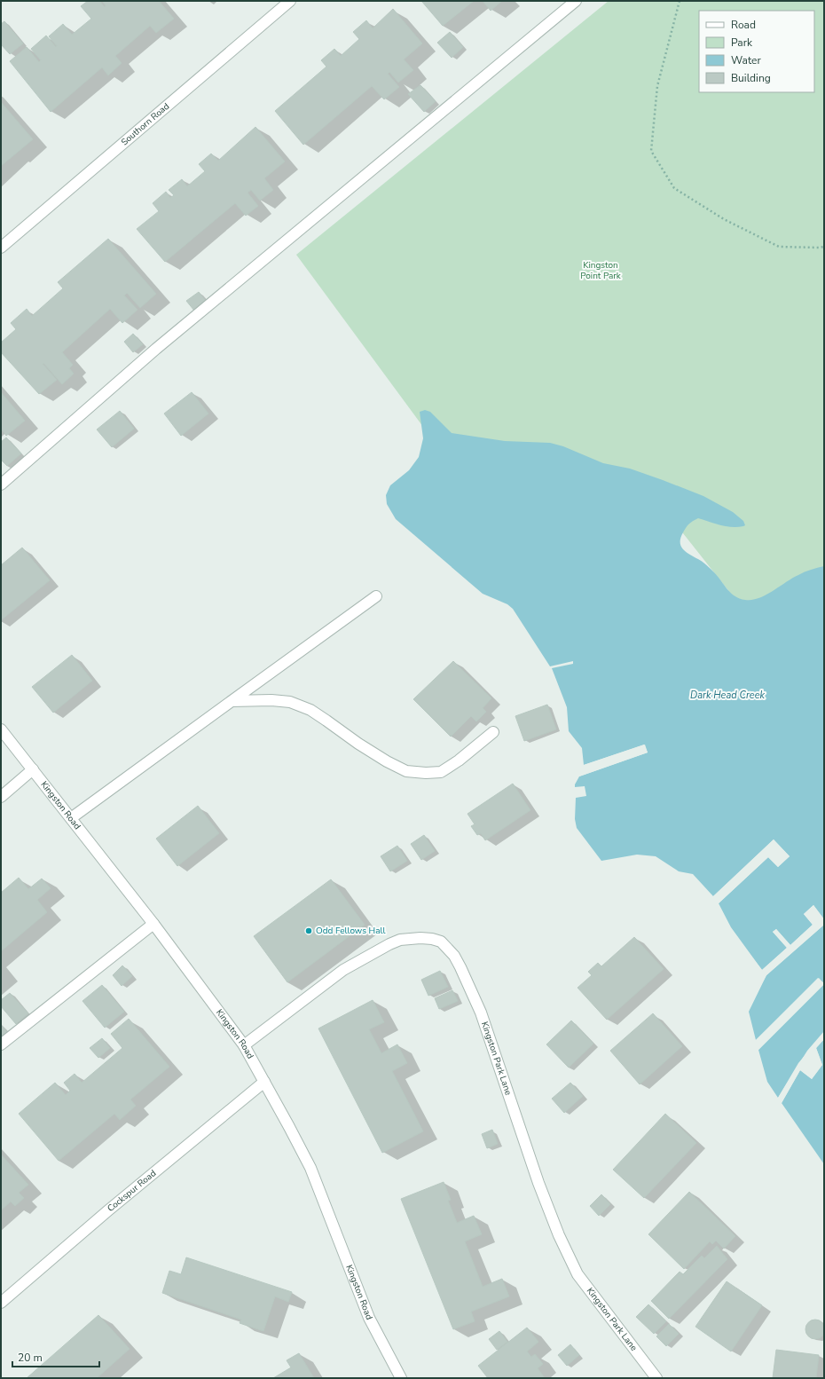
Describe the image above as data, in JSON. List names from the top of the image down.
{
  "streets": {
    "street": [
      "Southorn Road",
      "Kingston Road",
      "Kingston Park Lane",
      "Cockspur Road"
    ]
  },
  "crossings": [
    ["Kingston Road", "Kingston Park Lane"],
    ["Kingston Road", "Cockspur Road"]
  ],
  "water": ["Dark Head Creek"],
  "parks": ["Kingston Point Park"],
  "places": ["Odd Fellows Hall"],
  "legend": [
    "Road",
    "Park",
    "Water",
    "Building"
  ],
  "scale_bar": "20 m"
}
